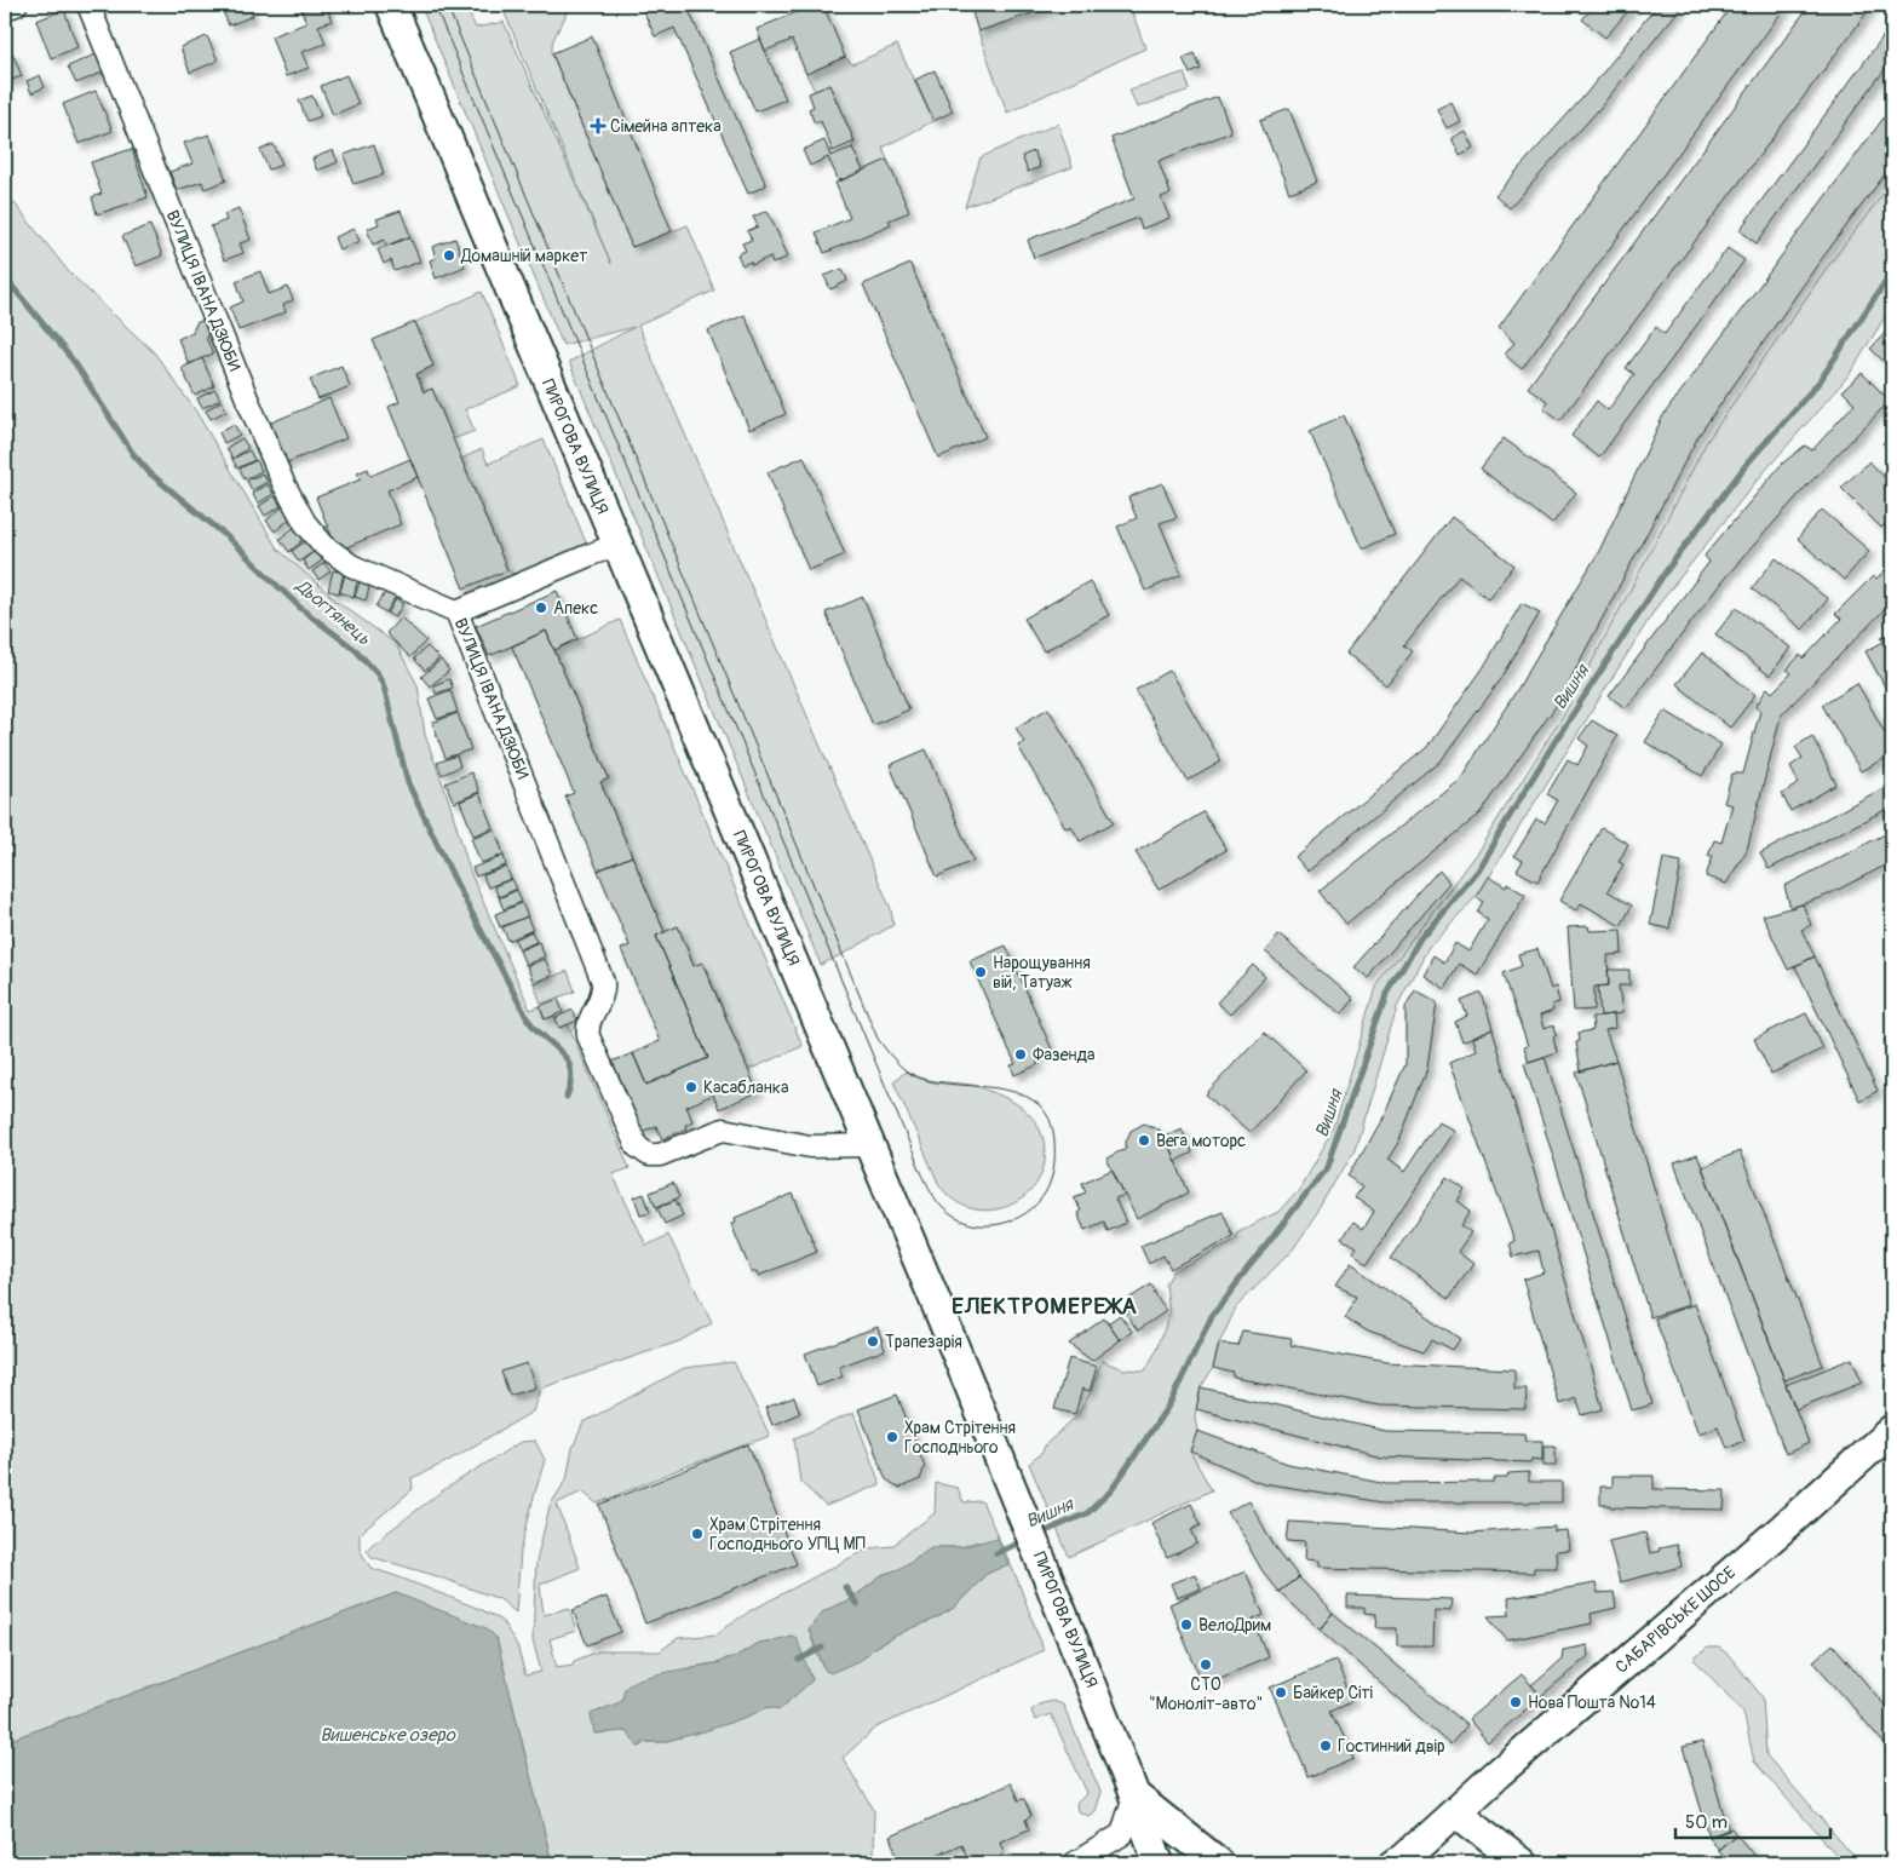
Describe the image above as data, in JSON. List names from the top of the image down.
{
  "streets": {
    "main road": ["ПИРОГОВА ВУЛИЦЯ", "САБАРІВСЬКЕ ШОСЕ"],
    "street": ["ВУЛИЦЯ ІВАНА ДЗЮБИ"]
  },
  "crossings": [
    ["ВУЛИЦЯ ІВАНА ДЗЮБИ", "ПИРОГОВА ВУЛИЦЯ"]
  ],
  "districts": ["ЕЛЕКТРОМЕРЕЖА"],
  "water": ["Дьогтянець", "Вишня", "Вишенське озеро"],
  "places": {
    "health": ["Сімейна аптека"],
    "other": [
      "Домашній маркет",
      "Апекс",
      "Нарощування вій, Татуаж",
      "Фазенда",
      "Касабланка",
      "Вега моторс",
      "Трапезарія",
      "Храм Стрітення Господнього",
      "Храм Стрітення Господнього УПЦ МП",
      "ВелоДрим",
      "СТО \"Моноліт-авто\"",
      "Байкер Сіті",
      "Нова Пошта №14",
      "Гостинний двір"
    ]
  },
  "scale_bar": "50 m"
}
